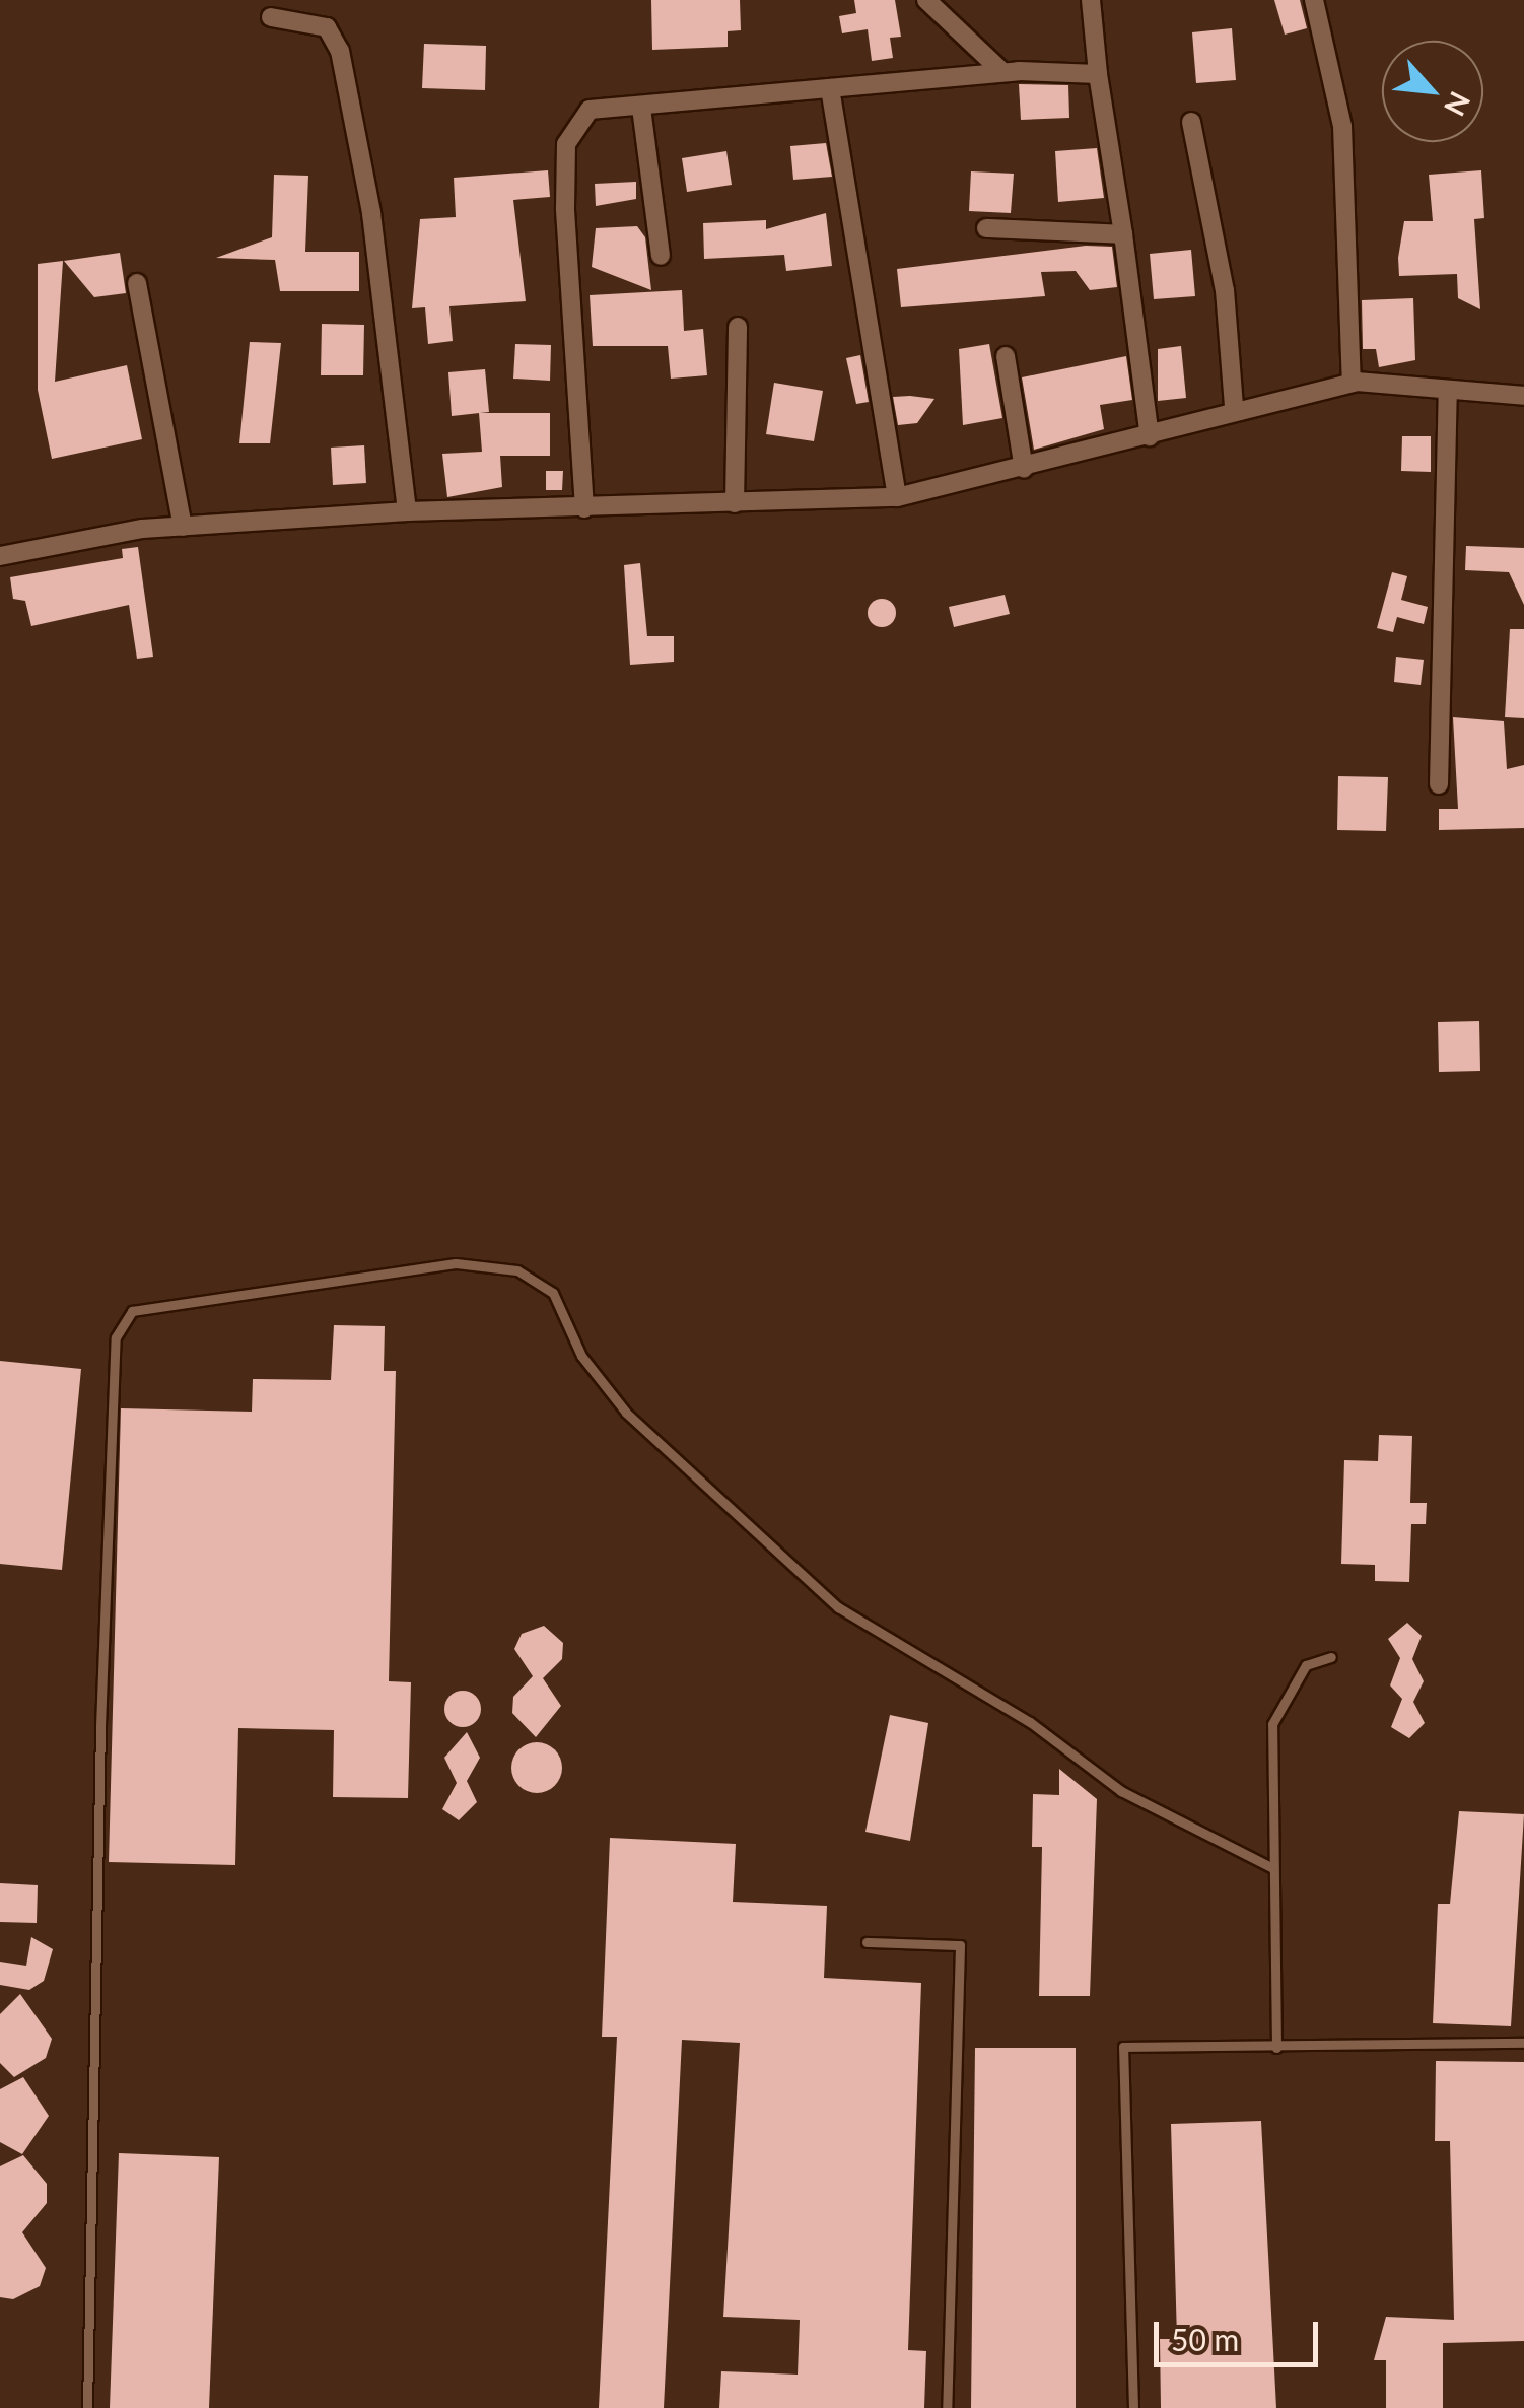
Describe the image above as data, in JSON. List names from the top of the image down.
{
  "scale_bar": "50 m",
  "north": "bottom right"
}
